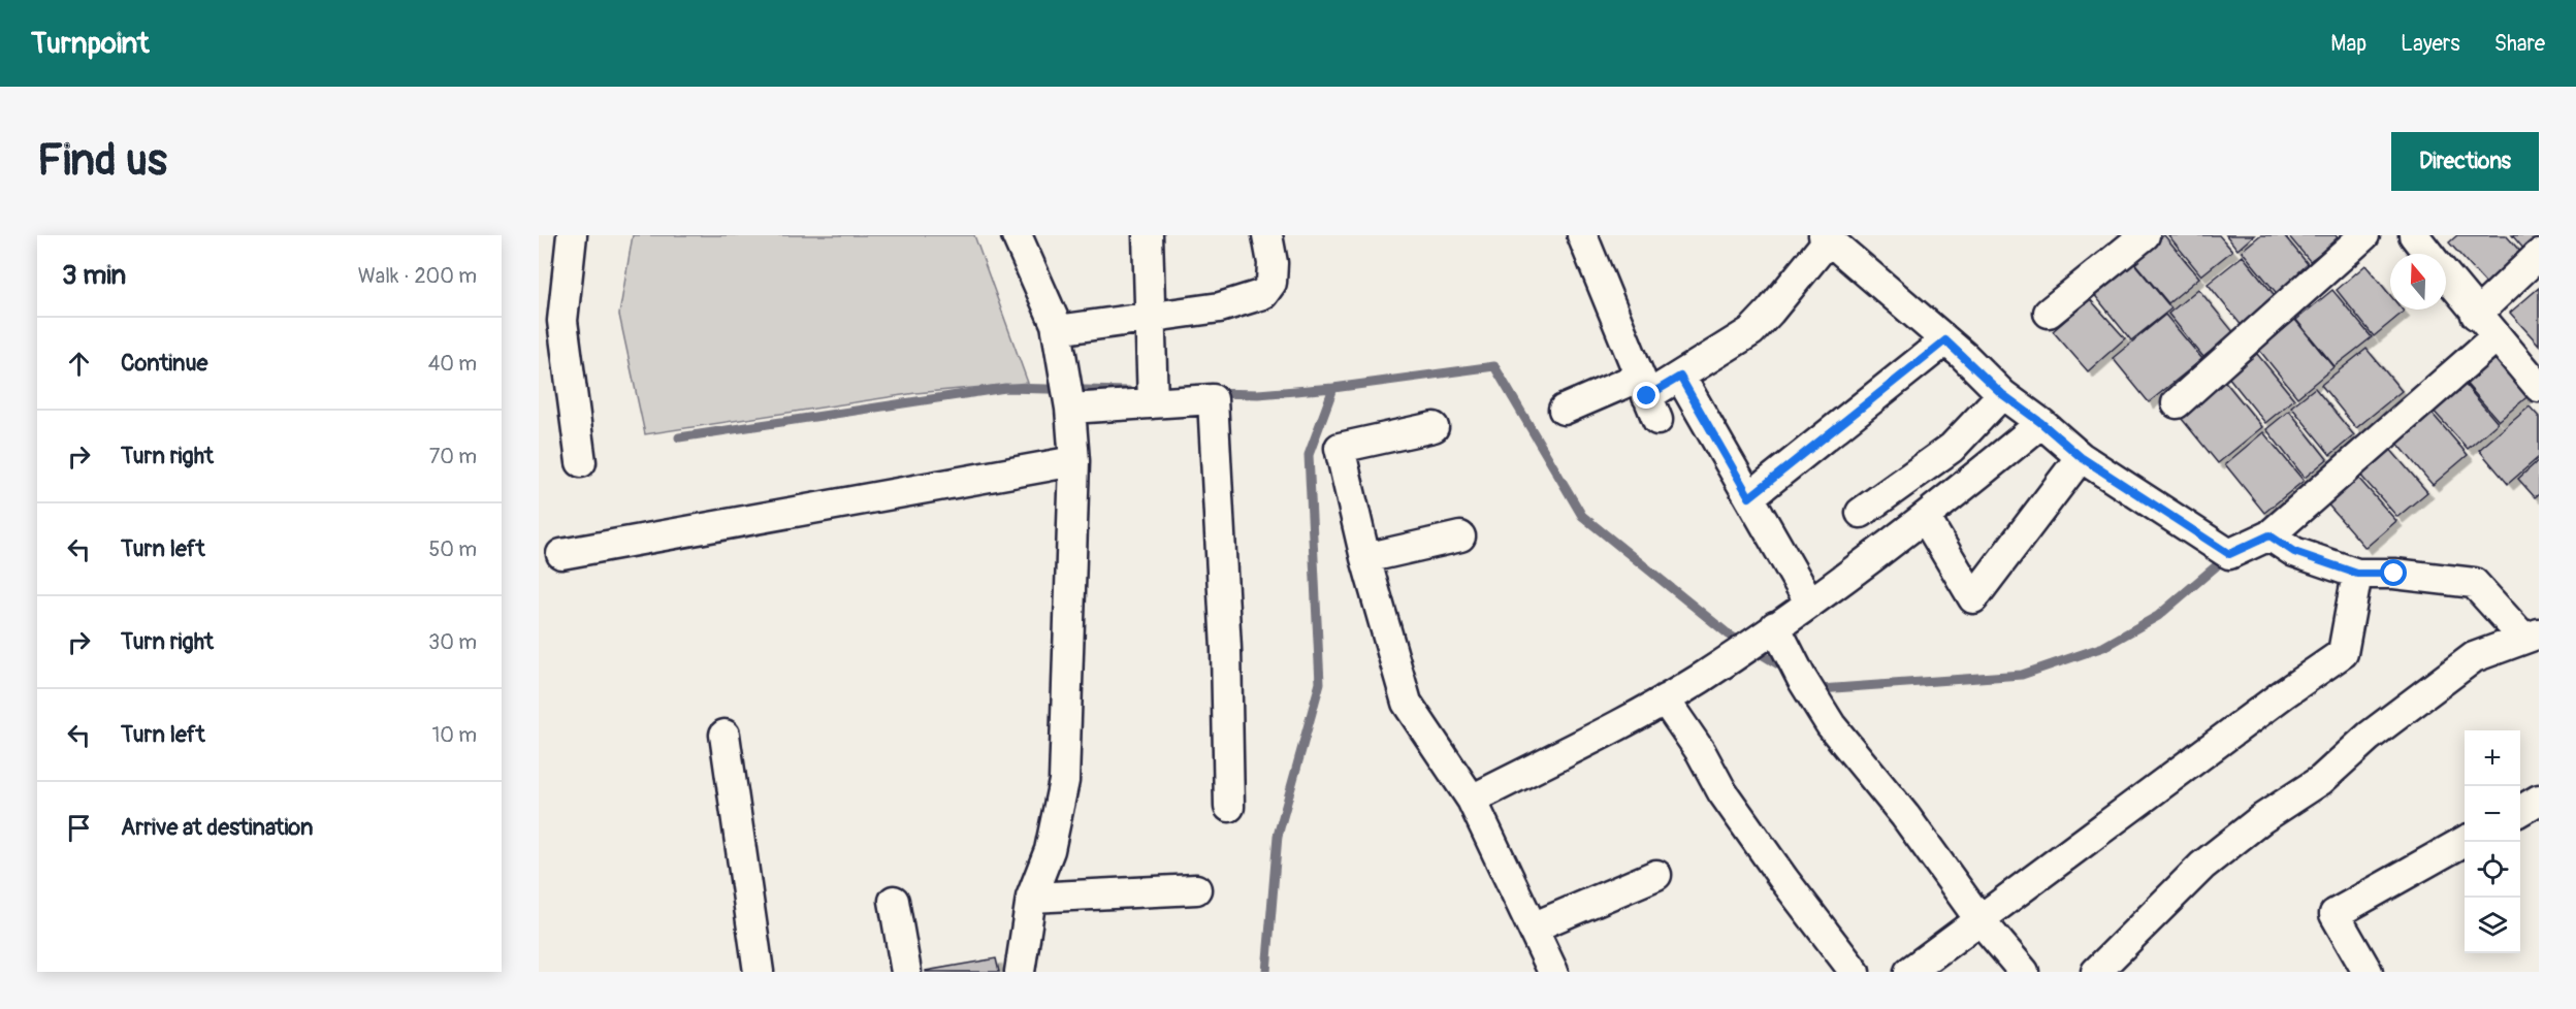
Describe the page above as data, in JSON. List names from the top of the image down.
{
  "north": "top",
  "page": {
    "header": "Turnpoint",
    "nav": ["Map", "Layers", "Share"],
    "buttons": "Directions",
    "title": "Find us",
    "heading": ["3 min", "Walk · 200 m"],
    "list": [
      ["Continue", "40 m"],
      ["Turn right", "70 m"],
      ["Turn left", "50 m"],
      ["Turn right", "30 m"],
      ["Turn left", "10 m"],
      "Arrive at destination"
    ],
    "map_buttons": ["+", "−"]
  }
}
